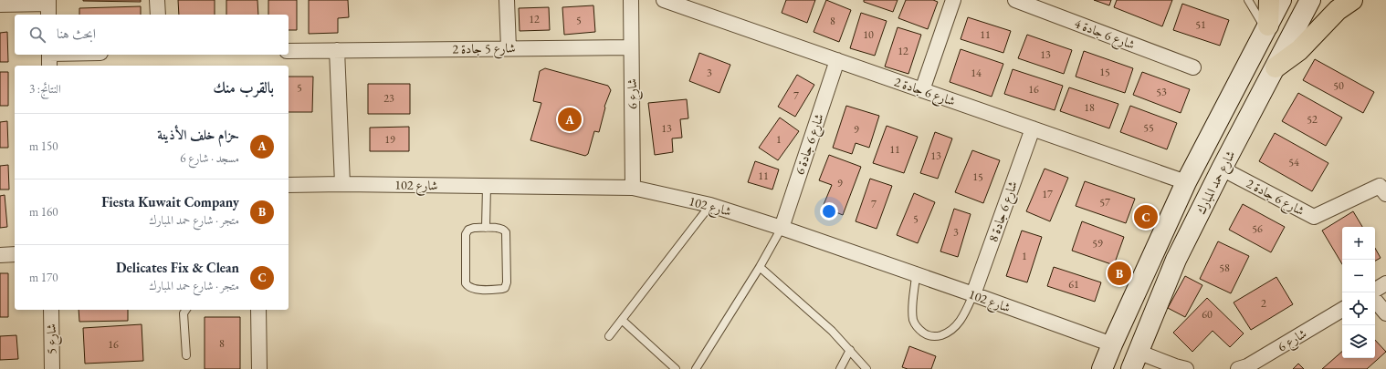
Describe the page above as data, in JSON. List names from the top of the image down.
{
  "streets": {
    "main road": ["شارع حمد المبارك"],
    "street": [
      "شارع 6 جادة 4",
      "شارع 5 جادة 2",
      "شارع 6 جادة 2",
      "شارع 6",
      "شارع 6 جادة 6",
      "شارع 102",
      "شارع 6 جادة 8",
      "شارع 5"
    ]
  },
  "crossings": [
    ["شارع 5 جادة 2", "شارع 6"],
    ["شارع 6 جادة 2", "شارع 6 جادة 6"],
    ["شارع 6 جادة 2", "شارع حمد المبارك"],
    ["شارع 6 جادة 2", "شارع 6 جادة 8"],
    ["شارع 6", "شارع 102"],
    ["شارع 6 جادة 6", "شارع 102"],
    ["شارع حمد المبارك", "شارع 102"],
    ["شارع 102", "شارع 6 جادة 8"]
  ],
  "house_numbers": [
    "12",
    "5",
    "8",
    "51",
    "10",
    "11",
    "12",
    "13",
    "15",
    "3",
    "14",
    "50",
    "5",
    "16",
    "53",
    "7",
    "23",
    "18",
    "52",
    "55",
    "13",
    "9",
    "19",
    "1",
    "11",
    "13",
    "54",
    "11",
    "15",
    "9",
    "17",
    "57",
    "7",
    "5",
    "56",
    "3",
    "59",
    "1",
    "58",
    "61",
    "2",
    "60",
    "8",
    "16"
  ],
  "page": {
    "search": "ابحث هنا",
    "heading": ["بالقرب منك", "النتائج: 3"],
    "pins": ["A", "C", "B"],
    "list": [
      {
        "mark": "A",
        "name": "حزام خلف الأذينة",
        "note": "مسجد · شارع 6",
        "value": "150 m"
      },
      {
        "mark": "B",
        "name": "Fiesta Kuwait Company",
        "note": "متجر · شارع حمد المبارك",
        "value": "160 m"
      },
      {
        "mark": "C",
        "name": "Delicates Fix & Clean",
        "note": "متجر · شارع حمد المبارك",
        "value": "170 m"
      }
    ],
    "map_buttons": ["+", "−"]
  }
}
